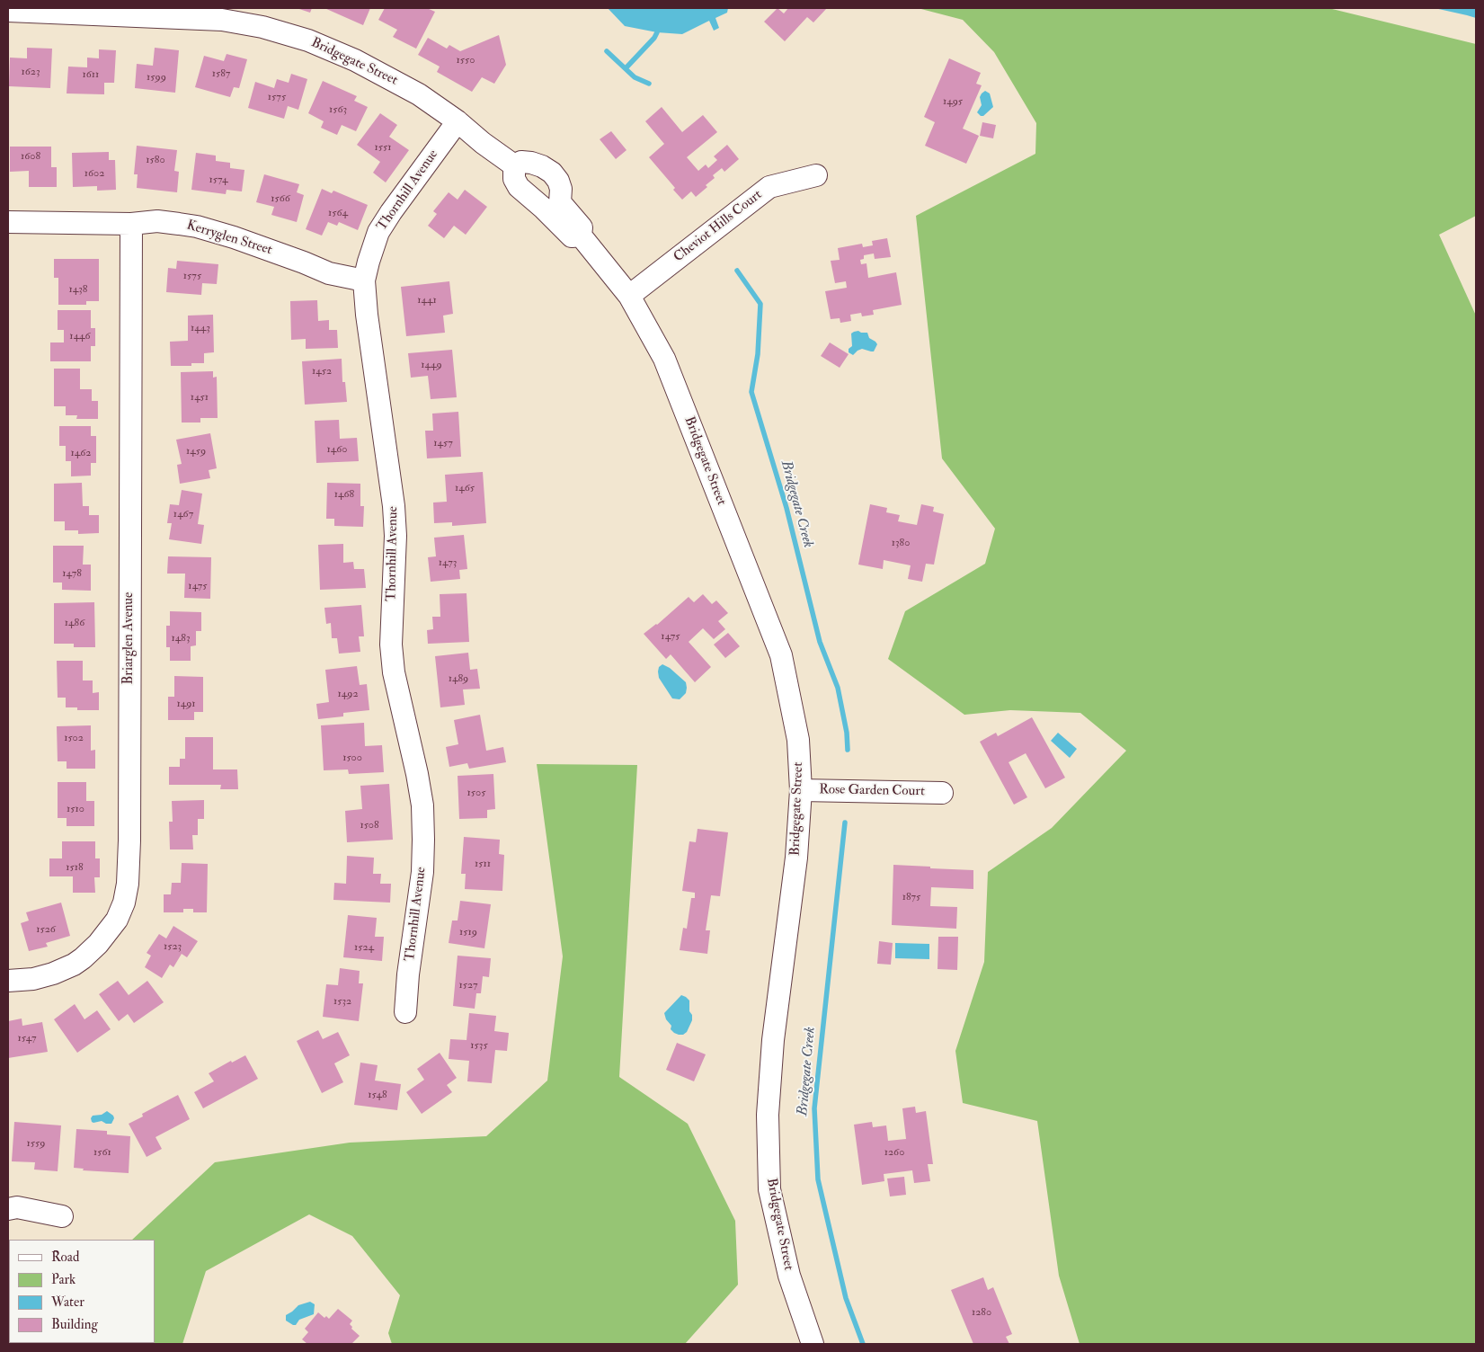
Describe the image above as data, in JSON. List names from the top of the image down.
{
  "streets": {
    "street": [
      "Bridgegate Street",
      "Thornhill Avenue",
      "Cheviot Hills Court",
      "Kerryglen Street",
      "Briarglen Avenue",
      "Rose Garden Court"
    ]
  },
  "crossings": [
    ["Bridgegate Street", "Thornhill Avenue"],
    ["Bridgegate Street", "Cheviot Hills Court"],
    ["Bridgegate Street", "Rose Garden Court"],
    ["Thornhill Avenue", "Kerryglen Street"],
    ["Kerryglen Street", "Briarglen Avenue"]
  ],
  "water": ["Bridgegate Creek"],
  "house_numbers": [
    "1550",
    "1623",
    "1587",
    "1611",
    "1599",
    "1575",
    "1495",
    "1563",
    "1551",
    "1608",
    "1580",
    "1602",
    "1574",
    "1566",
    "1564",
    "1575",
    "1438",
    "1441",
    "1443",
    "1446",
    "1449",
    "1452",
    "1451",
    "1457",
    "1460",
    "1459",
    "1462",
    "1465",
    "1468",
    "1467",
    "1380",
    "1473",
    "1478",
    "1475",
    "1486",
    "1475",
    "1483",
    "1489",
    "1492",
    "1491",
    "1502",
    "1500",
    "1505",
    "1510",
    "1508",
    "1511",
    "1518",
    "1875",
    "1526",
    "1519",
    "1523",
    "1524",
    "1527",
    "1532",
    "1547",
    "1535",
    "1548",
    "1559",
    "1561",
    "1260",
    "1280"
  ],
  "legend": [
    "Road",
    "Park",
    "Water",
    "Building"
  ]
}
